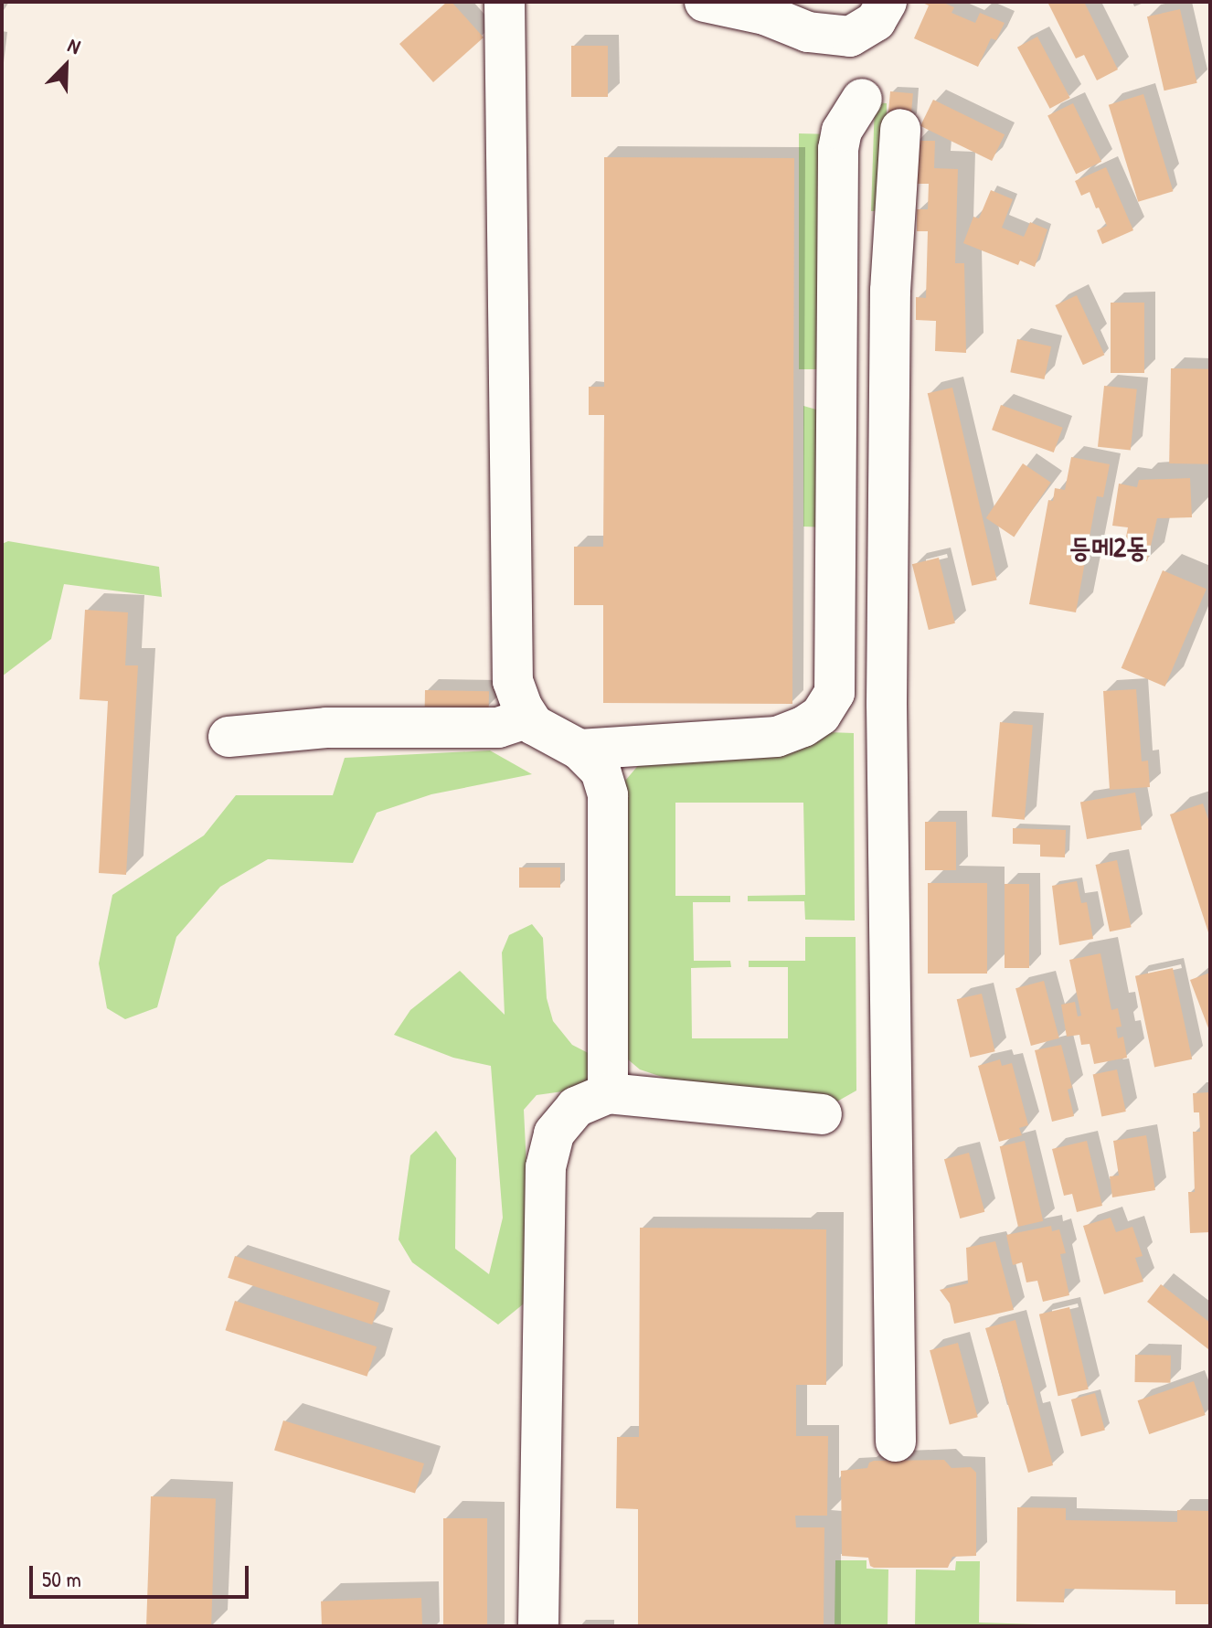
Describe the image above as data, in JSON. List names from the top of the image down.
{
  "districts": ["등메2동"],
  "scale_bar": "50 m",
  "north": "top right"
}
